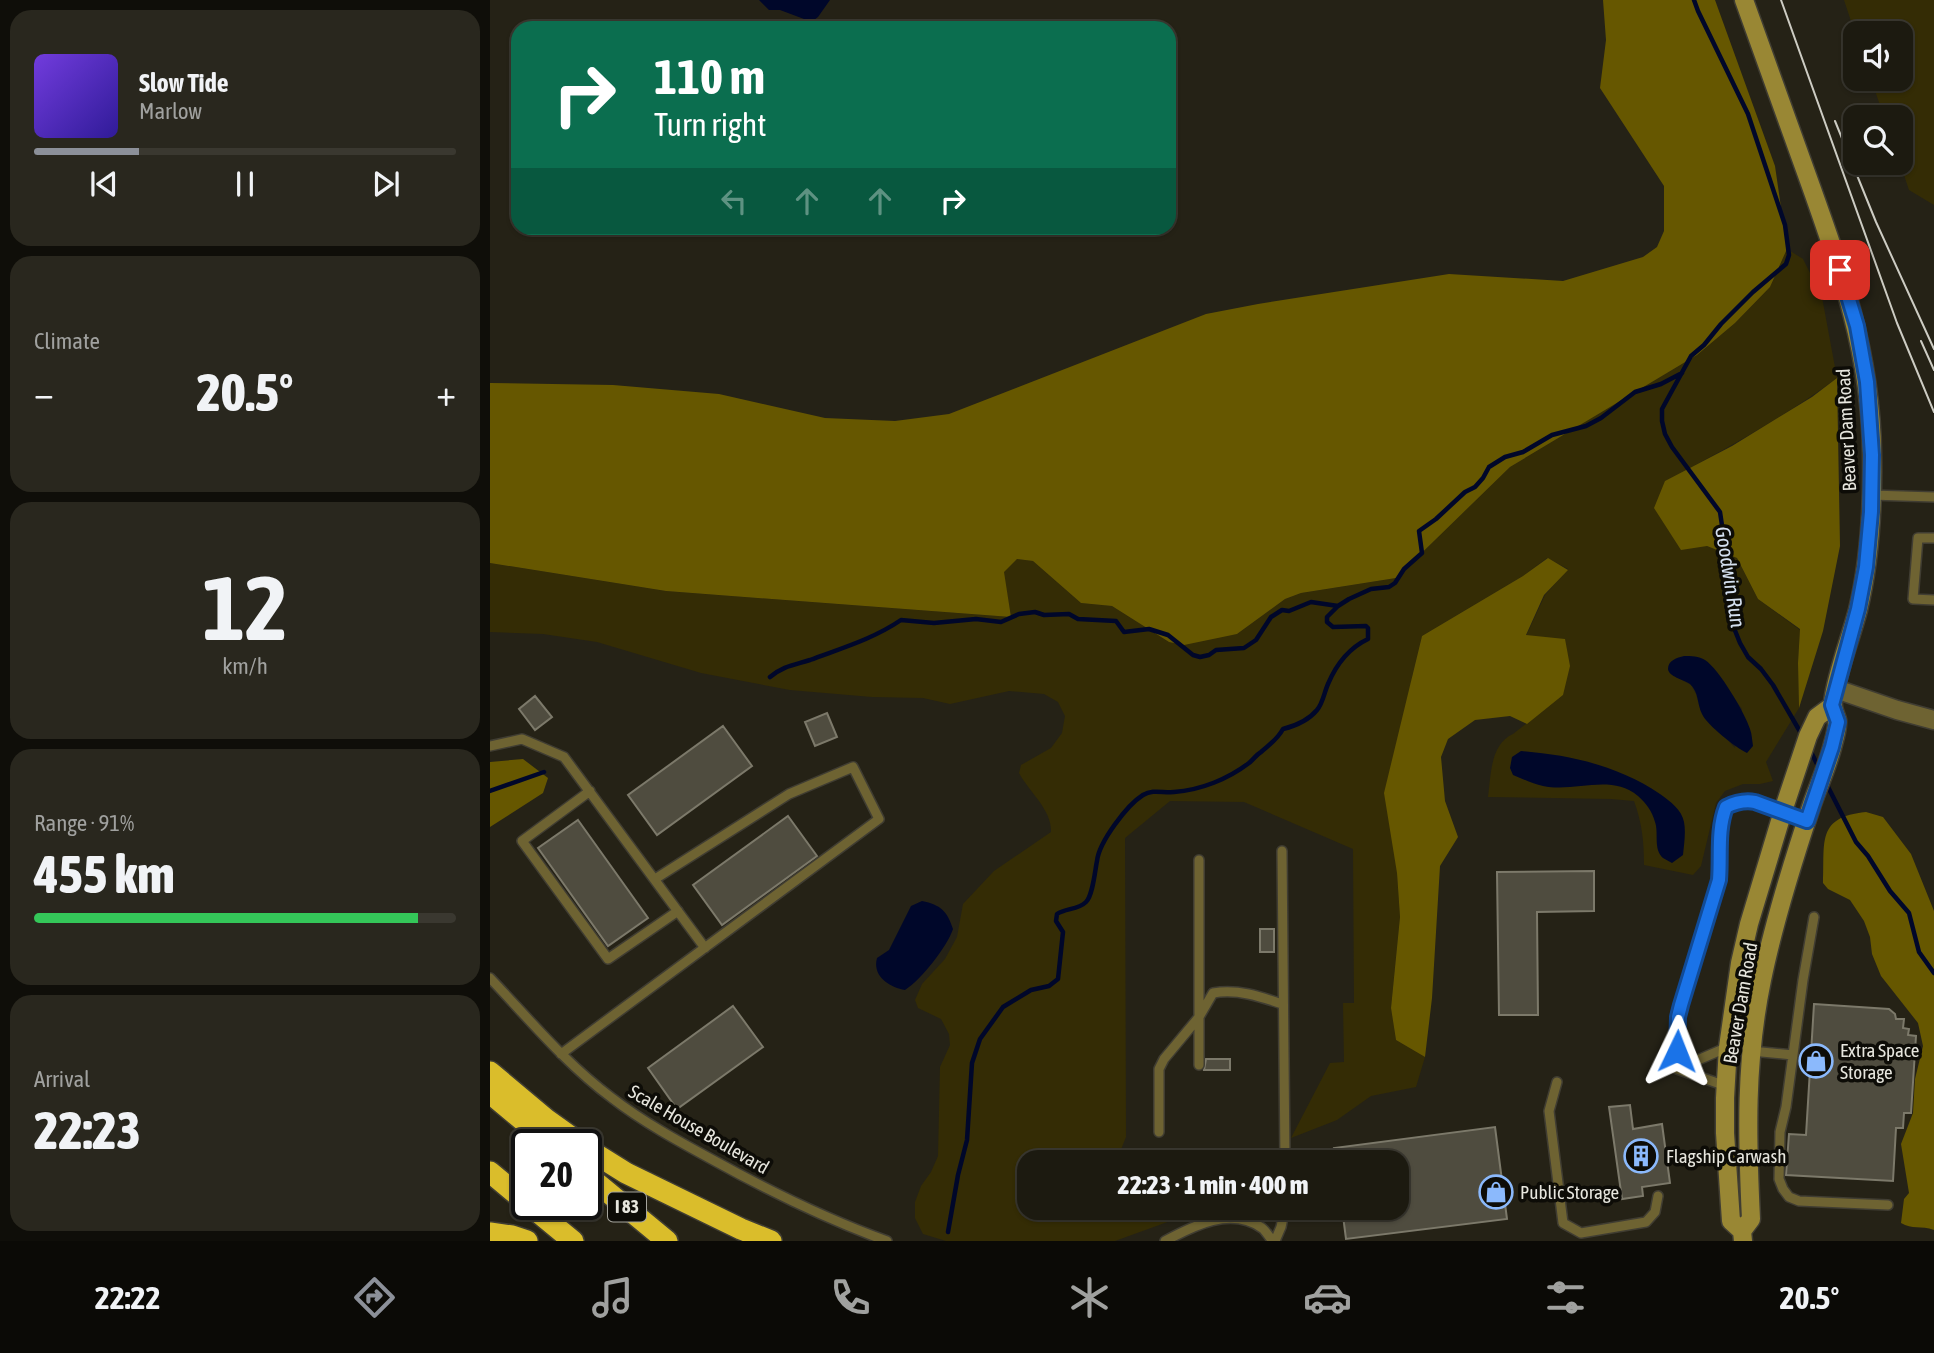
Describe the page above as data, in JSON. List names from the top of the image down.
{
  "streets": {
    "highway": ["I 83"],
    "main road": ["Beaver Dam Road"],
    "lane": ["Scale House Boulevard"]
  },
  "water": ["Goodwin Run"],
  "places": {
    "shop": ["Extra Space Storage", "Public Storage"],
    "building": ["Flagship Carwash"]
  },
  "page": {
    "turn": ["110 m", "Turn right"],
    "song": ["Slow Tide", "Marlow"],
    "tile": [
      "Climate",
      ["12", "km/h"],
      ["Range · 91%", "455 km"],
      ["Arrival", "22:23"]
    ],
    "heat": ["−", "20.5°", "+"],
    "limit": "20",
    "trip": "22:23 · 1 min · 400 m",
    "tabs": ["22:22", "20.5°"]
  }
}
